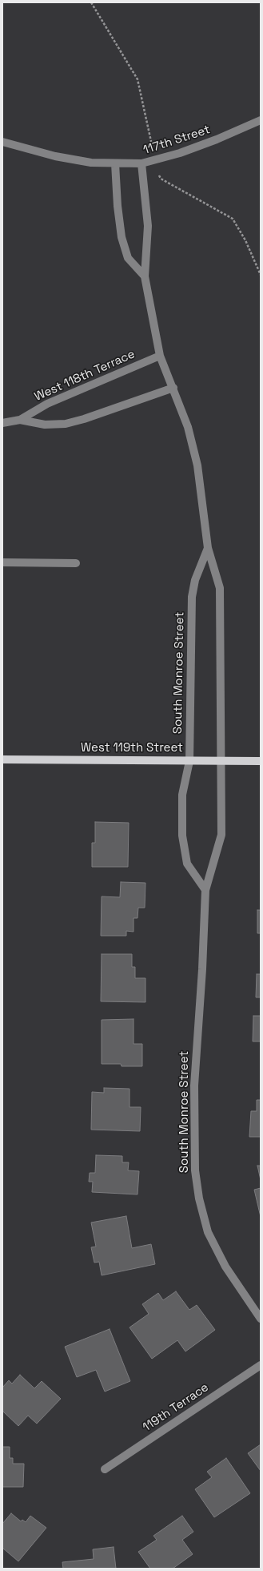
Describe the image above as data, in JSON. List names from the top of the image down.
{
  "streets": {
    "main road": ["West 119th Street"],
    "street": [
      "117th Street",
      "West 118th Terrace",
      "South Monroe Street",
      "119th Terrace"
    ]
  },
  "crossings": [
    ["117th Street", "South Monroe Street"],
    ["West 118th Terrace", "South Monroe Street"],
    ["South Monroe Street", "West 119th Street"]
  ]
}
